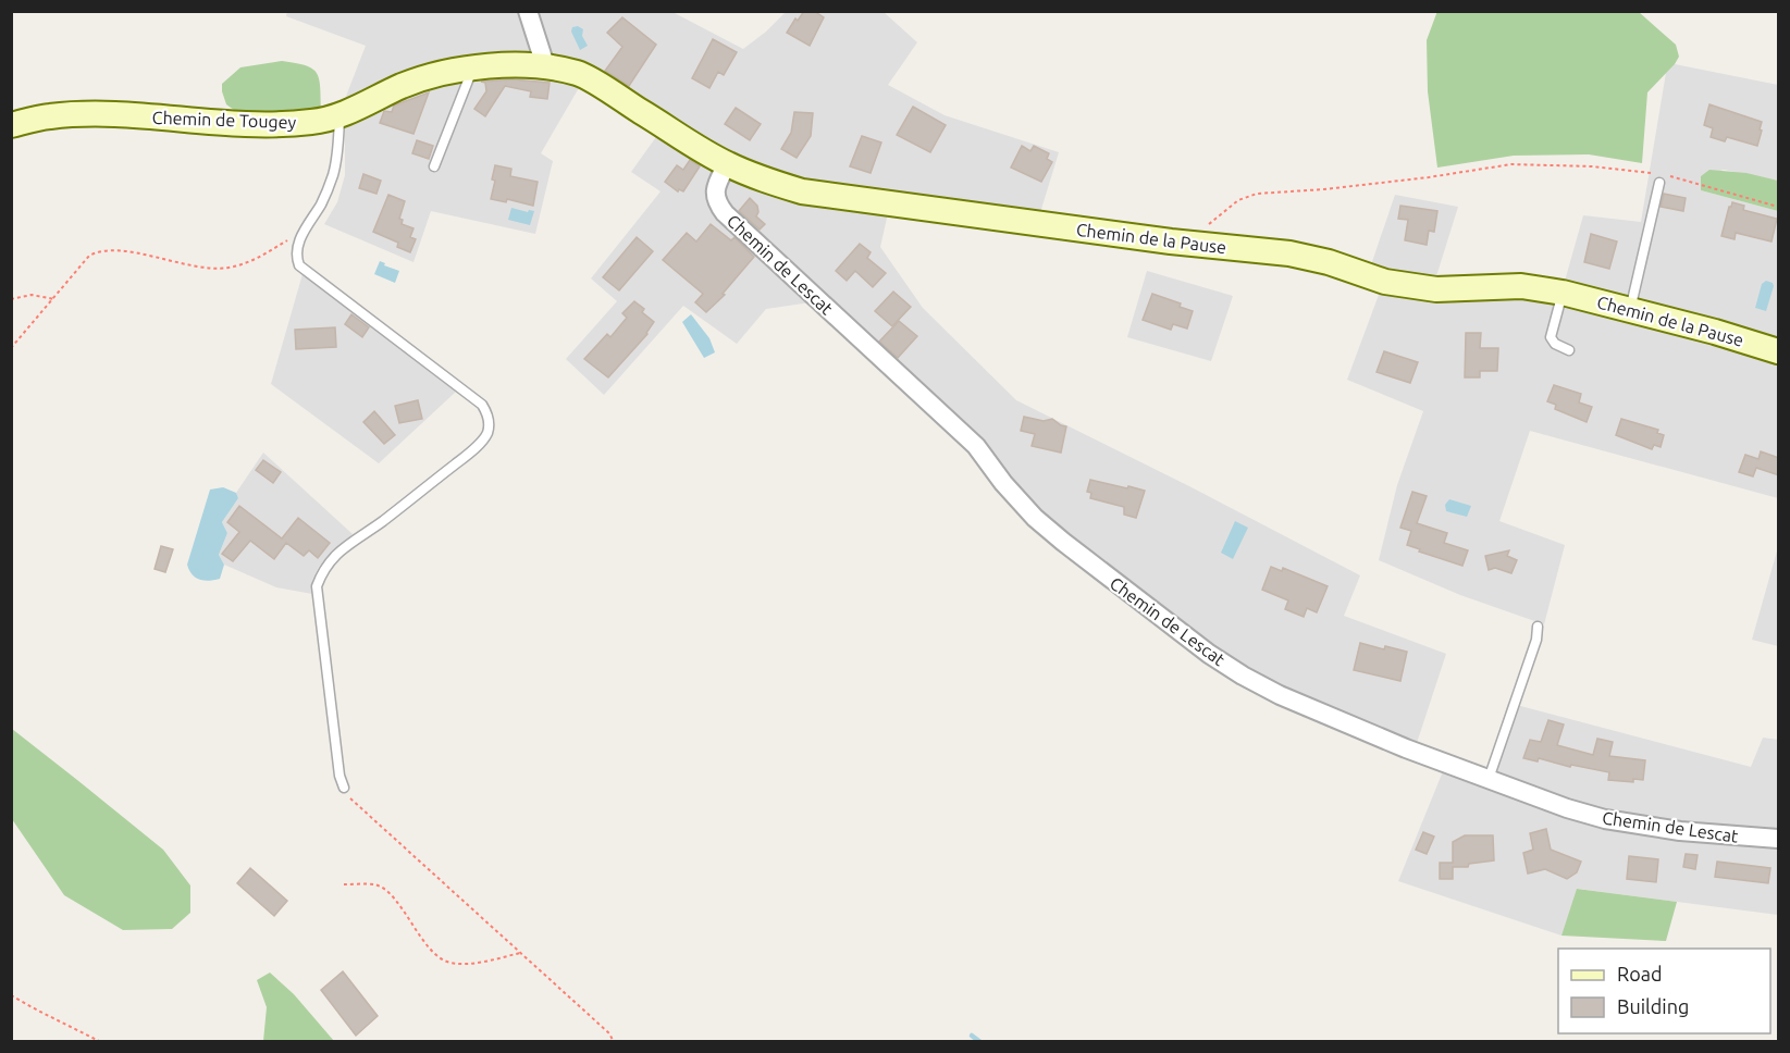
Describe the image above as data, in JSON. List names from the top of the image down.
{
  "streets": {
    "street": ["Chemin de Tougey", "Chemin de la Pause", "Chemin de Lescat"]
  },
  "crossings": [
    ["Chemin de Tougey", "Chemin de la Pause"],
    ["Chemin de la Pause", "Chemin de Lescat"]
  ],
  "legend": ["Road", "Building"]
}
